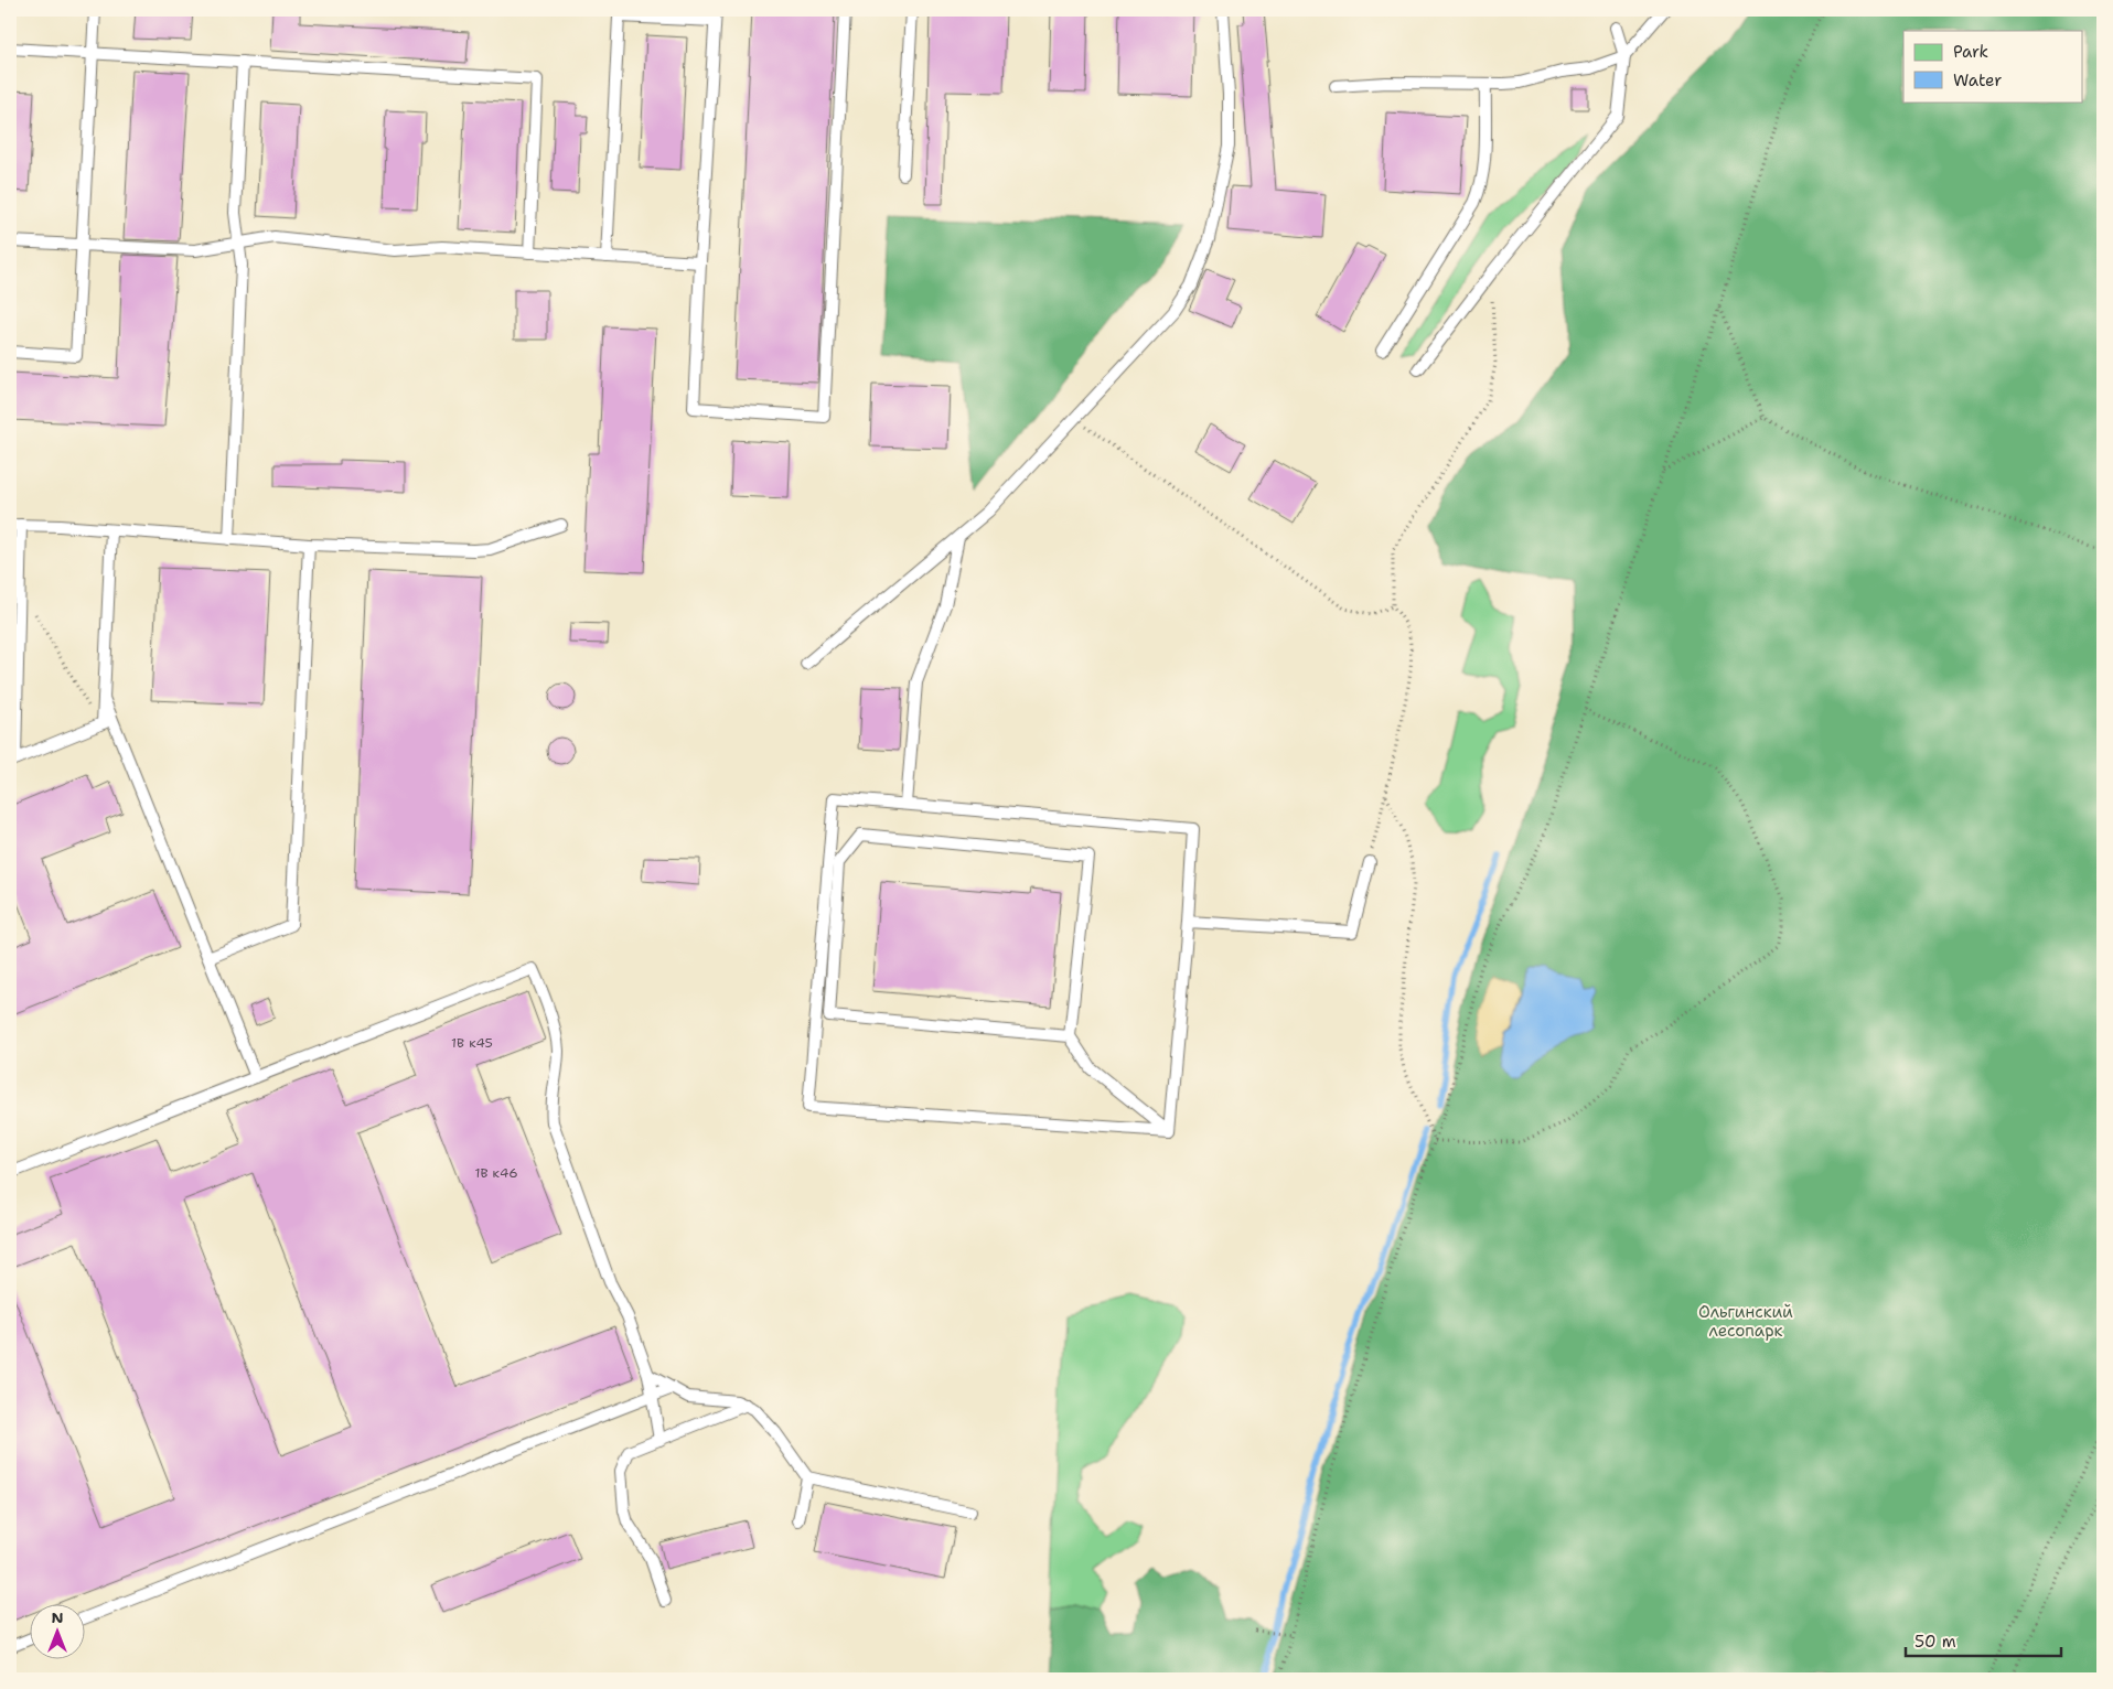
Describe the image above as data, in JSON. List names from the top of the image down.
{
  "parks": ["Ольгинский лесопарк"],
  "house_numbers": ["1В к45", "1В к46"],
  "legend": ["Park", "Water"],
  "scale_bar": "50 m",
  "north": "top"
}
